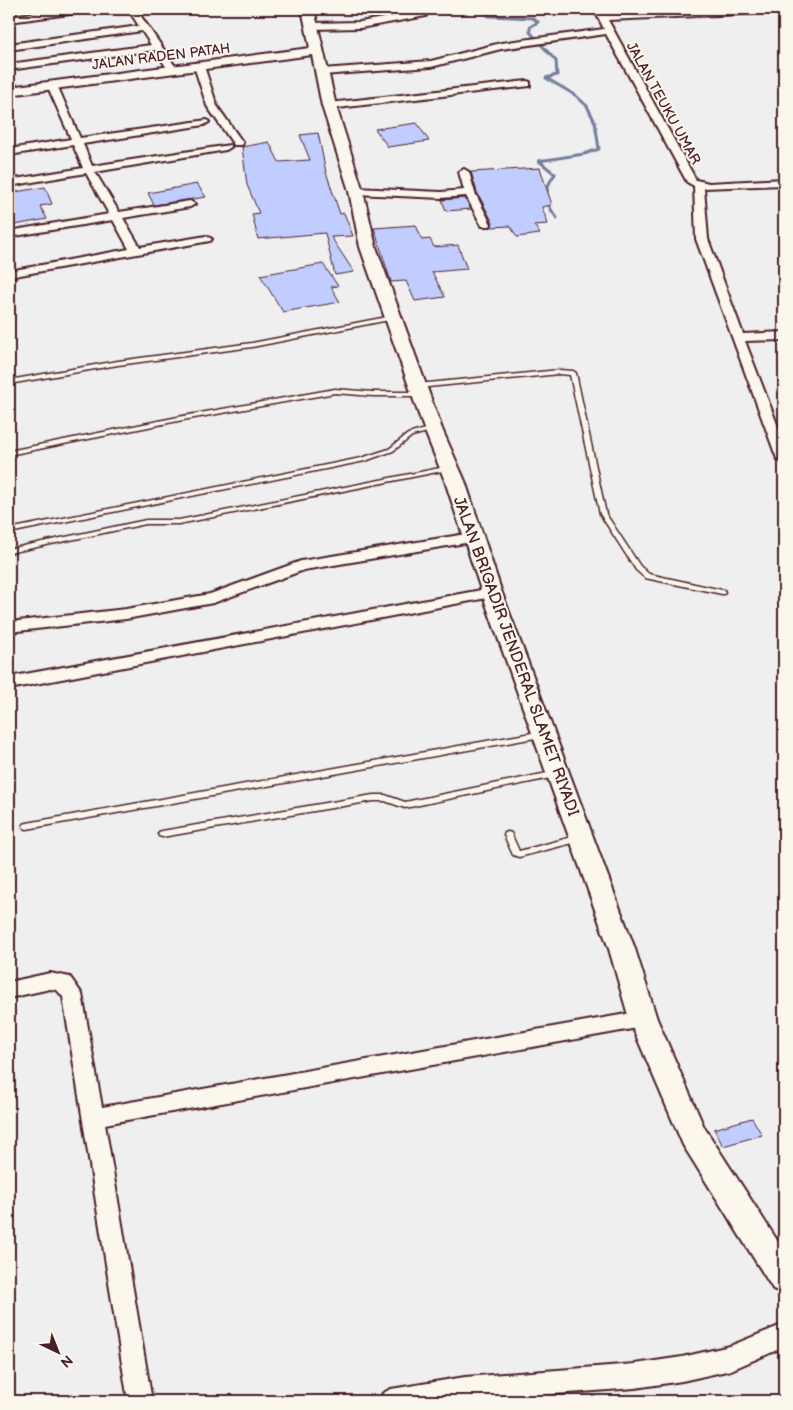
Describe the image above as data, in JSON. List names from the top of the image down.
{
  "streets": {
    "main road": ["JALAN RADEN PATAH", "JALAN BRIGADIR JENDERAL SLAMET RIYADI"],
    "street": ["JALAN TEUKU UMAR"]
  },
  "crossings": [
    ["JALAN RADEN PATAH", "JALAN BRIGADIR JENDERAL SLAMET RIYADI"]
  ],
  "north": "bottom right"
}
